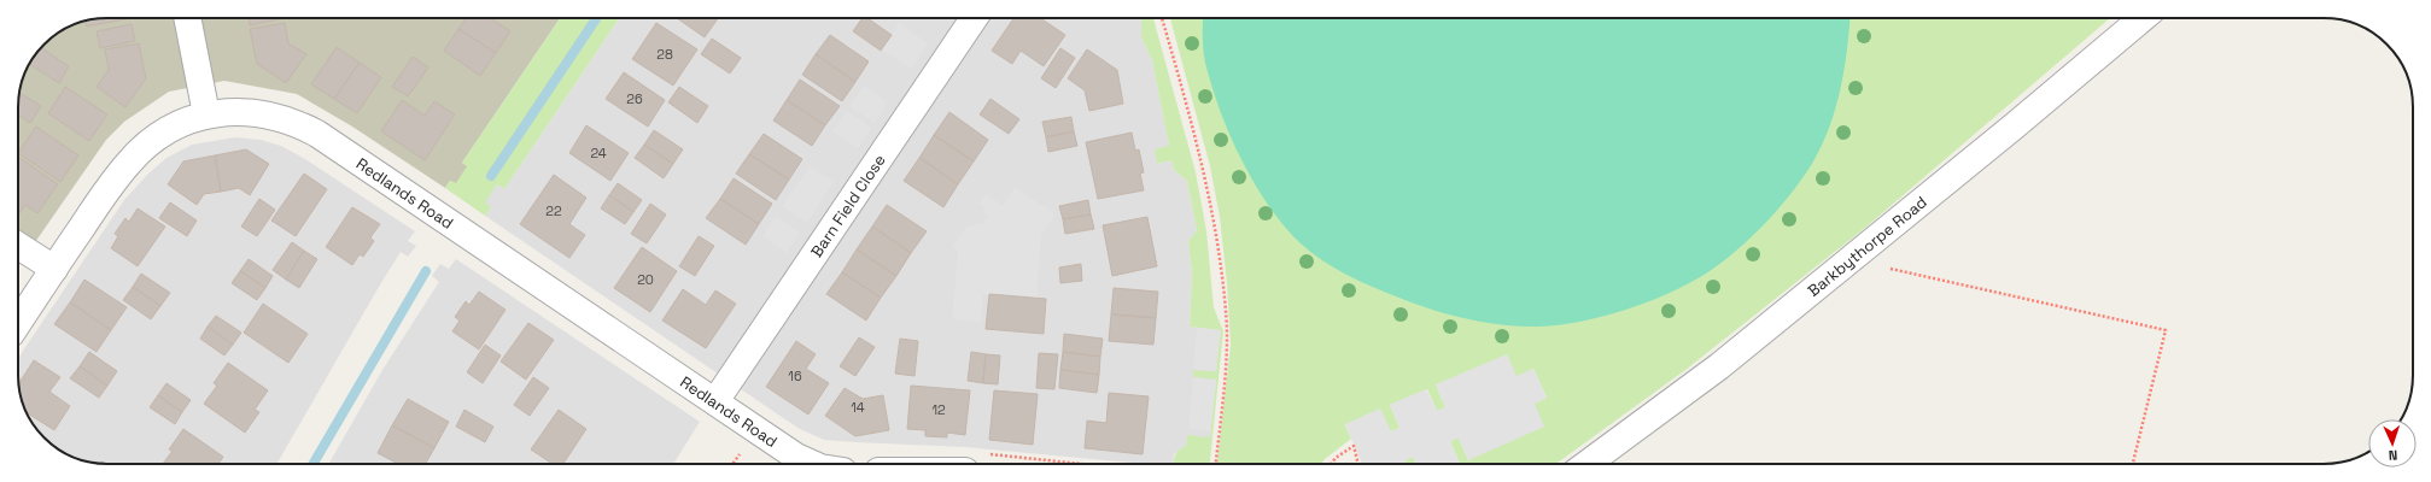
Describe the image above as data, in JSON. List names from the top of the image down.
{
  "streets": {
    "street": ["Redlands Road", "Barn Field Close", "Barkbythorpe Road"]
  },
  "crossings": [
    ["Redlands Road", "Barn Field Close"]
  ],
  "house_numbers": [
    "28",
    "26",
    "24",
    "22",
    "20",
    "16",
    "14",
    "12"
  ],
  "north": "bottom"
}
